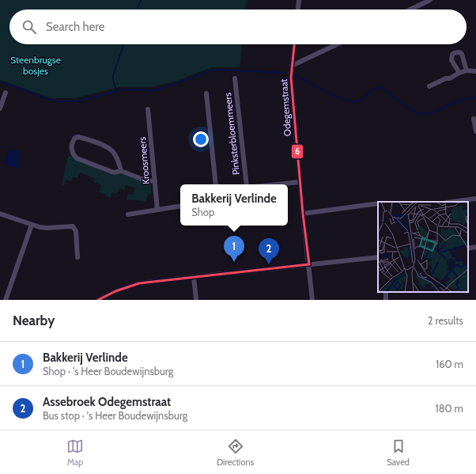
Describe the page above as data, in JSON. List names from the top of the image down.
{
  "streets": {
    "street": ["Odegemstraat", "Pinksterbloemmeers", "Kroosmeers"]
  },
  "parks": ["Steenbrugse bosjes"],
  "lines": ["transit line 6"],
  "page": {
    "search": "Search here",
    "popup": ["Bakkerij Verlinde", "Shop"],
    "pins": ["1", "2"],
    "heading": ["Nearby", "2 results"],
    "list": [
      {
        "mark": "1",
        "name": "Bakkerij Verlinde",
        "note": "Shop · 's Heer Boudewijnsburg",
        "value": "160 m"
      },
      {
        "mark": "2",
        "name": "Assebroek Odegemstraat",
        "note": "Bus stop · 's Heer Boudewijnsburg",
        "value": "180 m"
      }
    ],
    "nav": ["Map", "Directions", "Saved"]
  }
}
